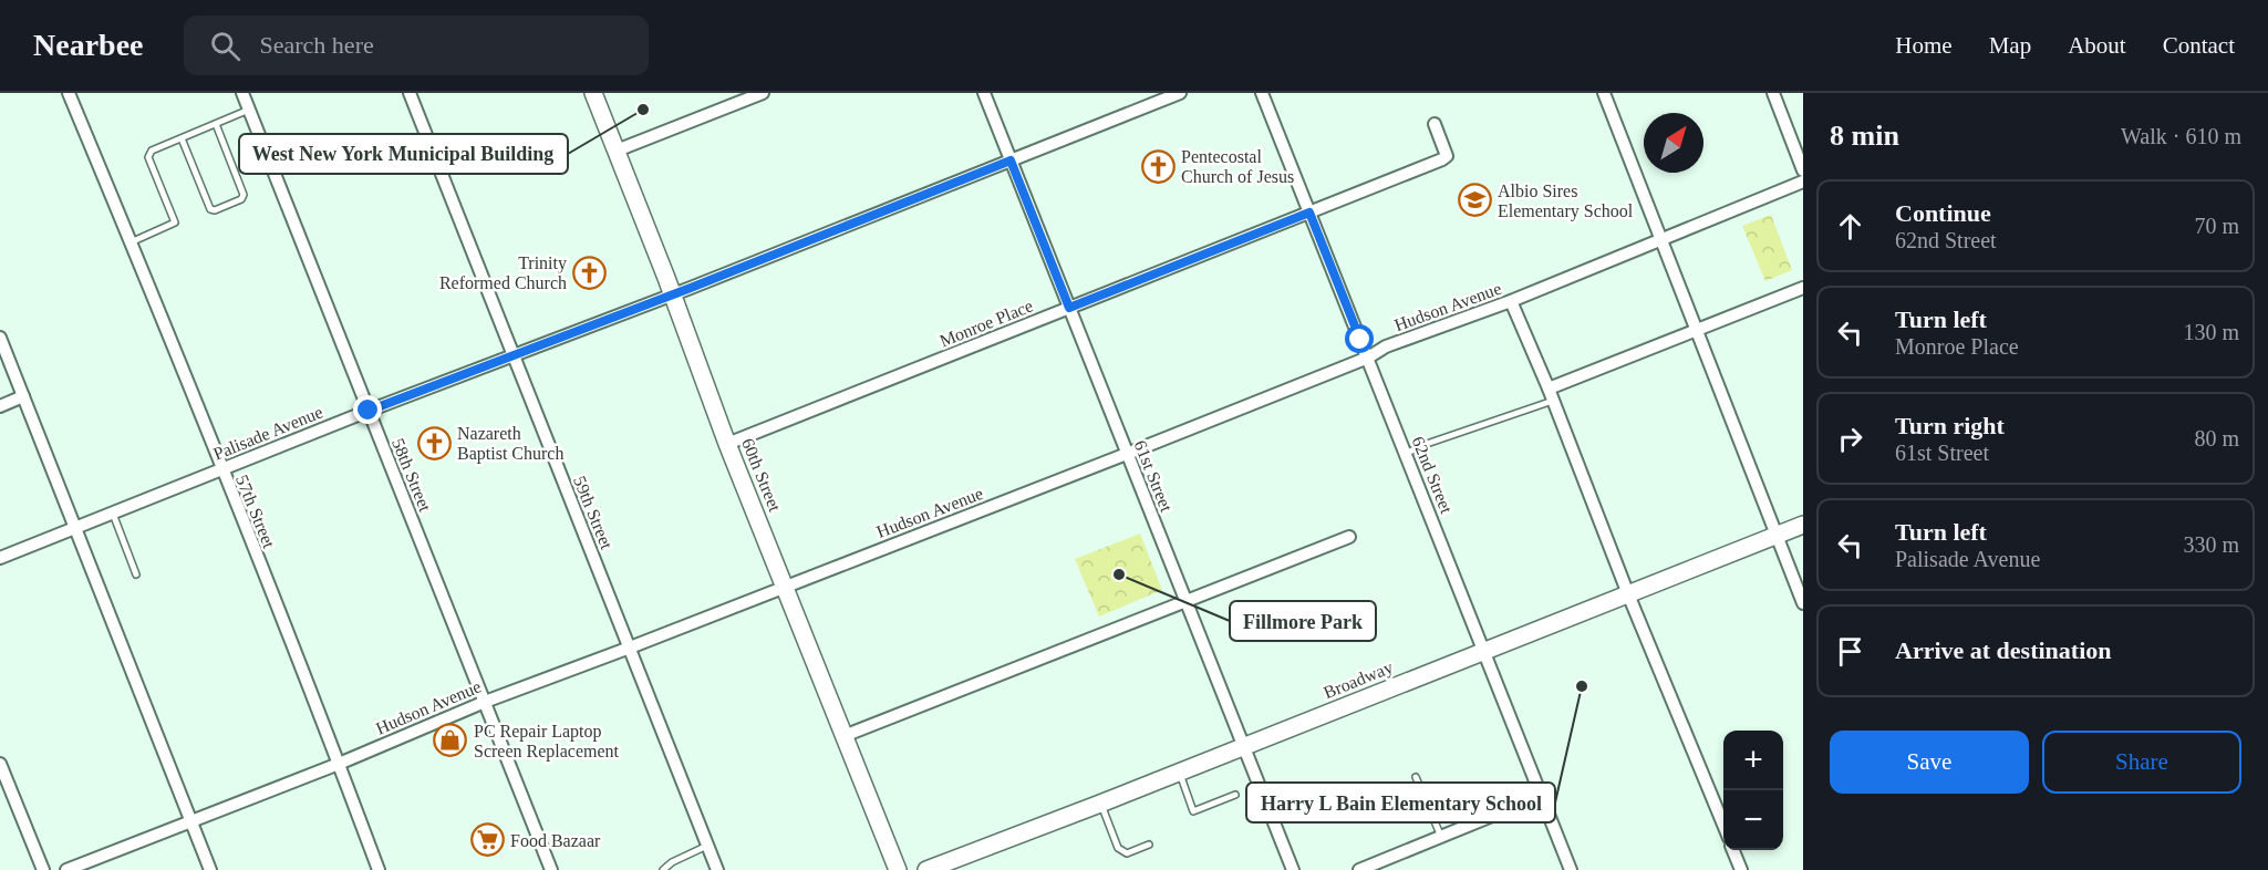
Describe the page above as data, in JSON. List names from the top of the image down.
{
  "streets": {
    "street": [
      "Hudson Avenue",
      "Monroe Place",
      "Palisade Avenue",
      "58th Street",
      "60th Street",
      "62nd Street",
      "61st Street",
      "57th Street",
      "59th Street",
      "Broadway"
    ]
  },
  "crossings": [
    ["Hudson Avenue", "58th Street"],
    ["Hudson Avenue", "60th Street"],
    ["Hudson Avenue", "62nd Street"],
    ["Hudson Avenue", "61st Street"],
    ["Hudson Avenue", "57th Street"],
    ["Hudson Avenue", "59th Street"],
    ["Monroe Place", "60th Street"],
    ["Monroe Place", "62nd Street"],
    ["Monroe Place", "61st Street"],
    ["Palisade Avenue", "58th Street"],
    ["Palisade Avenue", "60th Street"],
    ["Palisade Avenue", "61st Street"],
    ["Palisade Avenue", "57th Street"],
    ["Palisade Avenue", "59th Street"],
    ["62nd Street", "Broadway"],
    ["61st Street", "Broadway"]
  ],
  "places": {
    "other": ["West New York Municipal Building", "Fillmore Park", "Harry L Bain Elementary School"],
    "church": ["Pentecostal Church of Jesus", "Trinity Reformed Church", "Nazareth Baptist Church"],
    "school or university": ["Albio Sires Elementary School"],
    "shop": ["PC Repair Laptop Screen Replacement"],
    "supermarket": ["Food Bazaar"]
  },
  "north": "top right",
  "page": {
    "header": "Nearbee",
    "search": "Search here",
    "nav": [
      "Home",
      "Map",
      "About",
      "Contact"
    ],
    "heading": ["8 min", "Walk · 610 m"],
    "list": [
      ["Continue", "62nd Street", "70 m"],
      ["Turn left", "Monroe Place", "130 m"],
      ["Turn right", "61st Street", "80 m"],
      ["Turn left", "Palisade Avenue", "330 m"],
      "Arrive at destination"
    ],
    "buttons": ["Save", "Share"],
    "map_buttons": ["+", "−"]
  }
}
